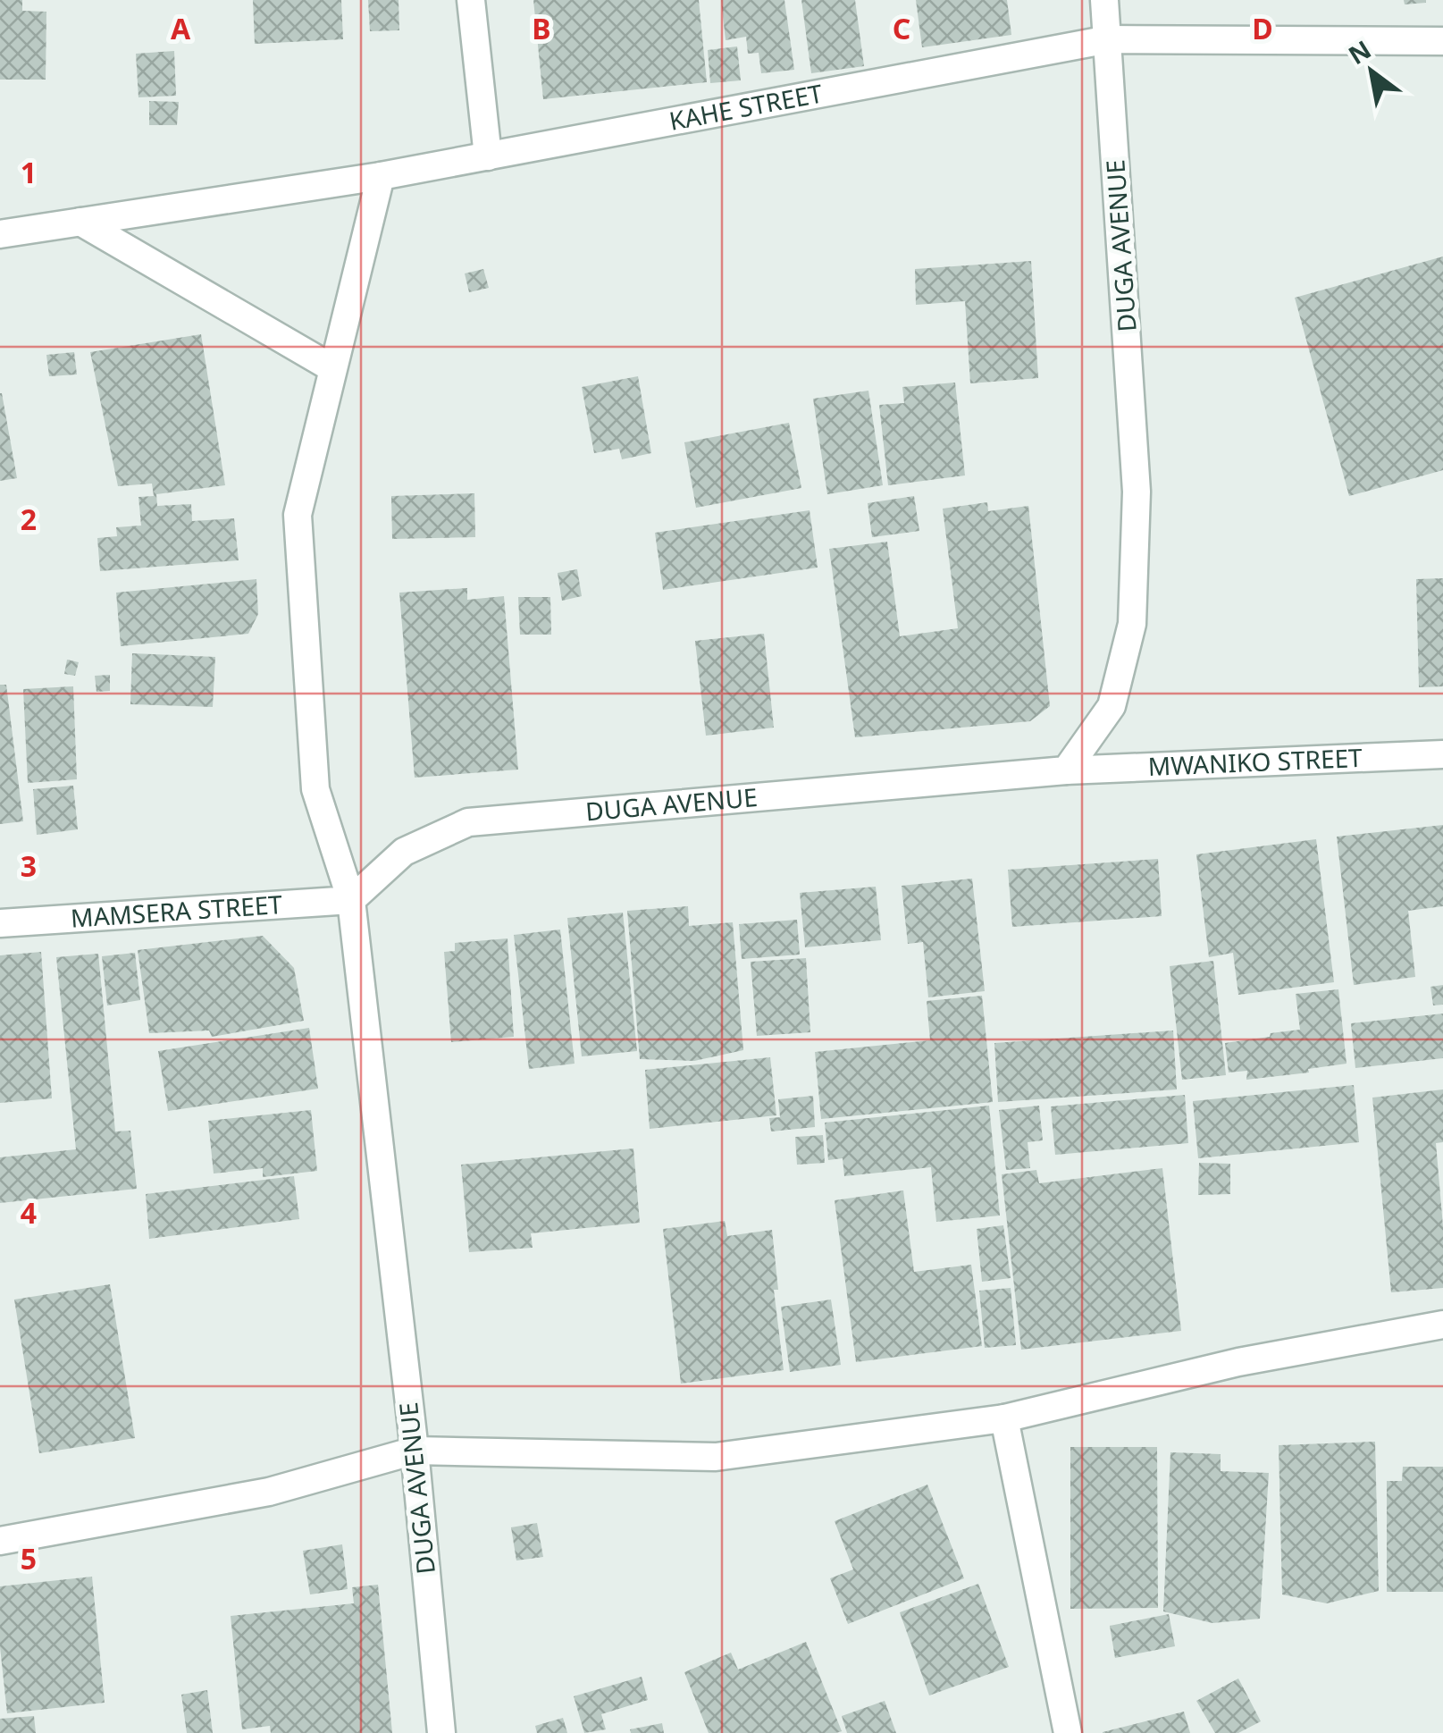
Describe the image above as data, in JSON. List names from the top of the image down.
{
  "streets": {
    "street": [
      "KAHE STREET",
      "DUGA AVENUE",
      "MWANIKO STREET",
      "MAMSERA STREET"
    ]
  },
  "crossings": [
    ["KAHE STREET", "DUGA AVENUE"],
    ["DUGA AVENUE", "MWANIKO STREET"],
    ["DUGA AVENUE", "MAMSERA STREET"]
  ],
  "north": "top left",
  "grid": {
    "columns": [
      "A",
      "B",
      "C",
      "D"
    ],
    "rows": [
      "1",
      "2",
      "3",
      "4",
      "5"
    ]
  }
}
